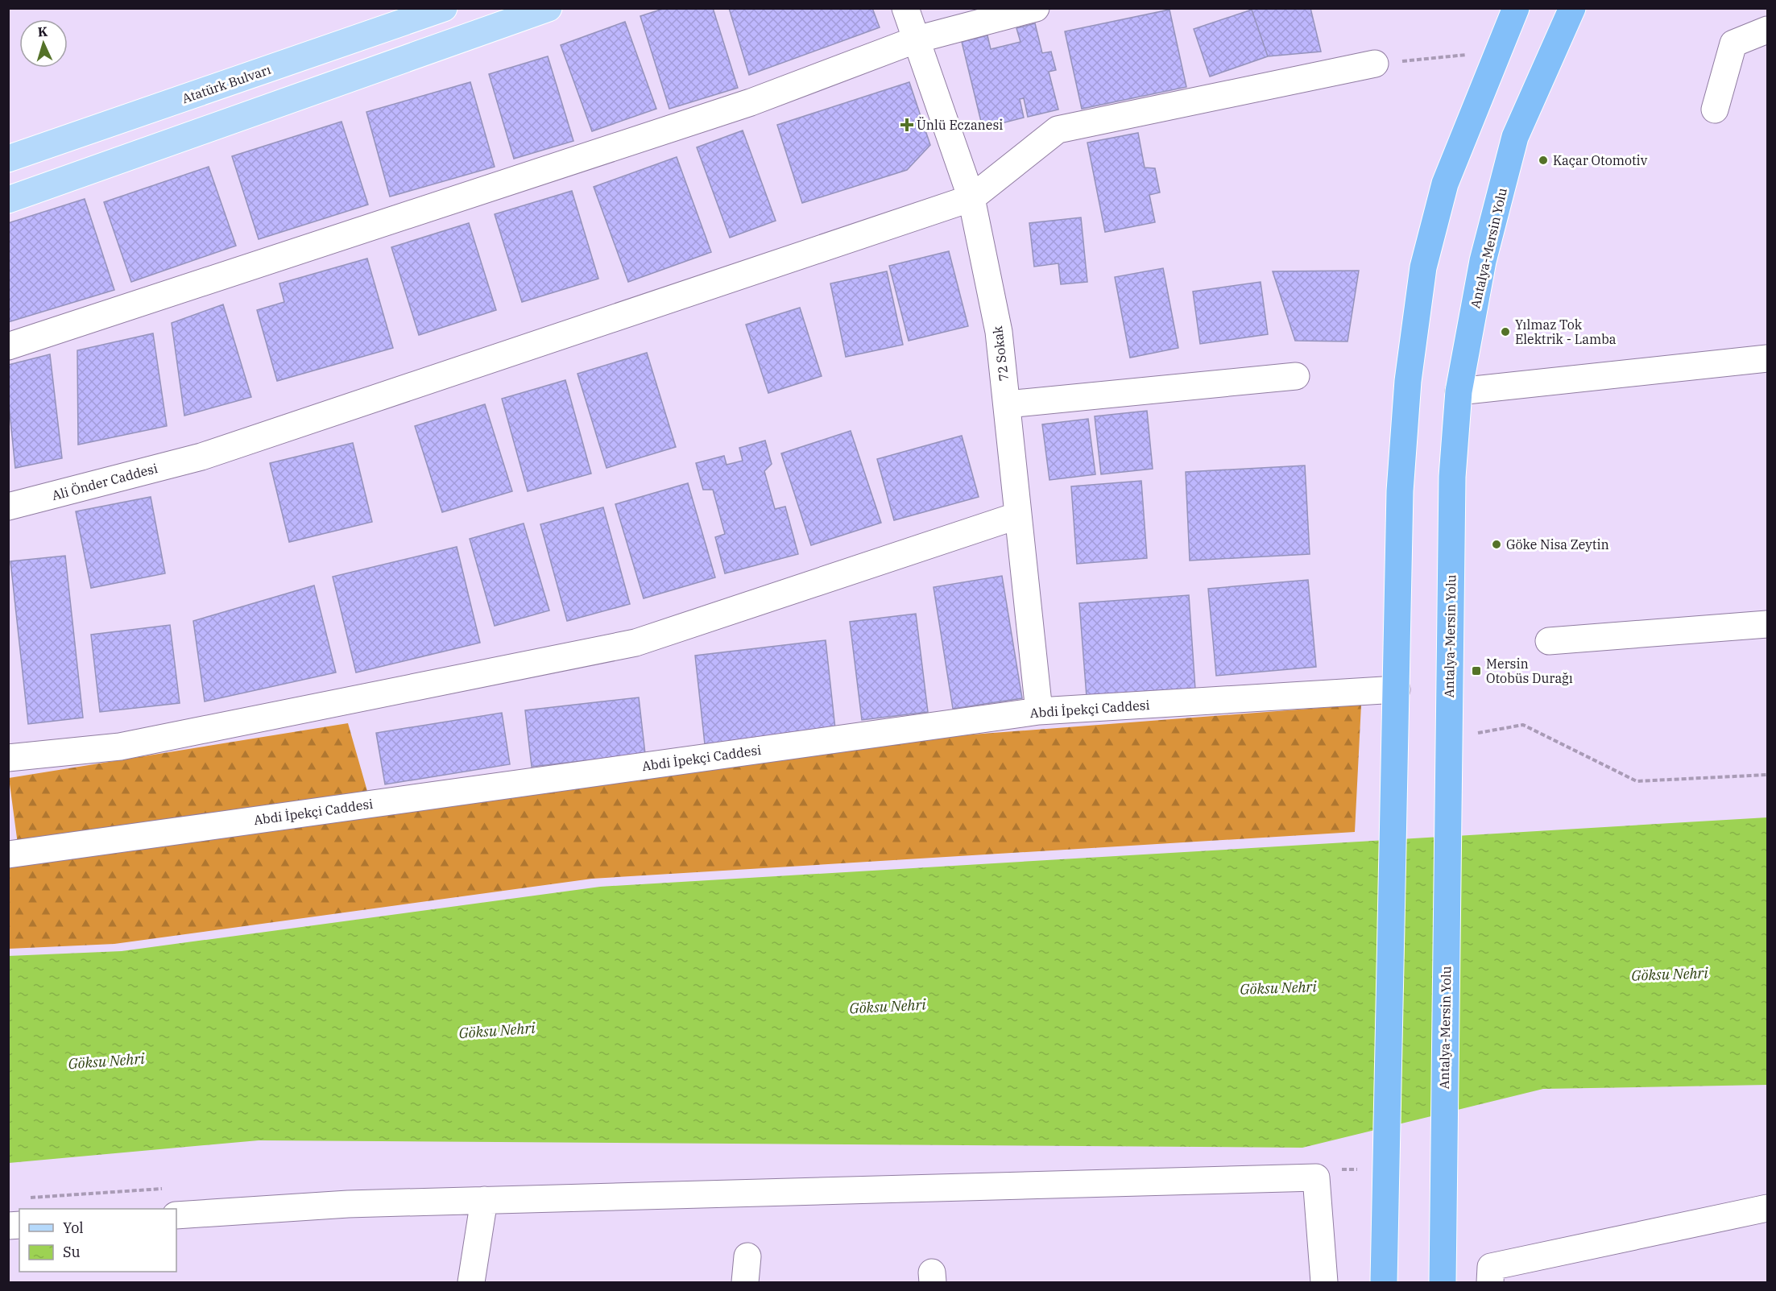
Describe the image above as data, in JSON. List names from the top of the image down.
{
  "streets": {
    "highway": ["Antalya-Mersin Yolu"],
    "main road": ["Atatürk Bulvarı"],
    "street": ["72 Sokak", "Ali Önder Caddesi", "Abdi İpekçi Caddesi"]
  },
  "crossings": [
    ["72 Sokak", "Ali Önder Caddesi"],
    ["72 Sokak", "Abdi İpekçi Caddesi"]
  ],
  "water": ["Göksu Nehri"],
  "places": {
    "health": ["Ünlü Eczanesi"],
    "other": ["Kaçar Otomotiv", "Yılmaz Tok Elektrik - Lamba", "Göke Nisa Zeytin"],
    "transit": ["Mersin Otobüs Durağı"]
  },
  "legend": ["Yol", "Su"],
  "north": "top"
}
